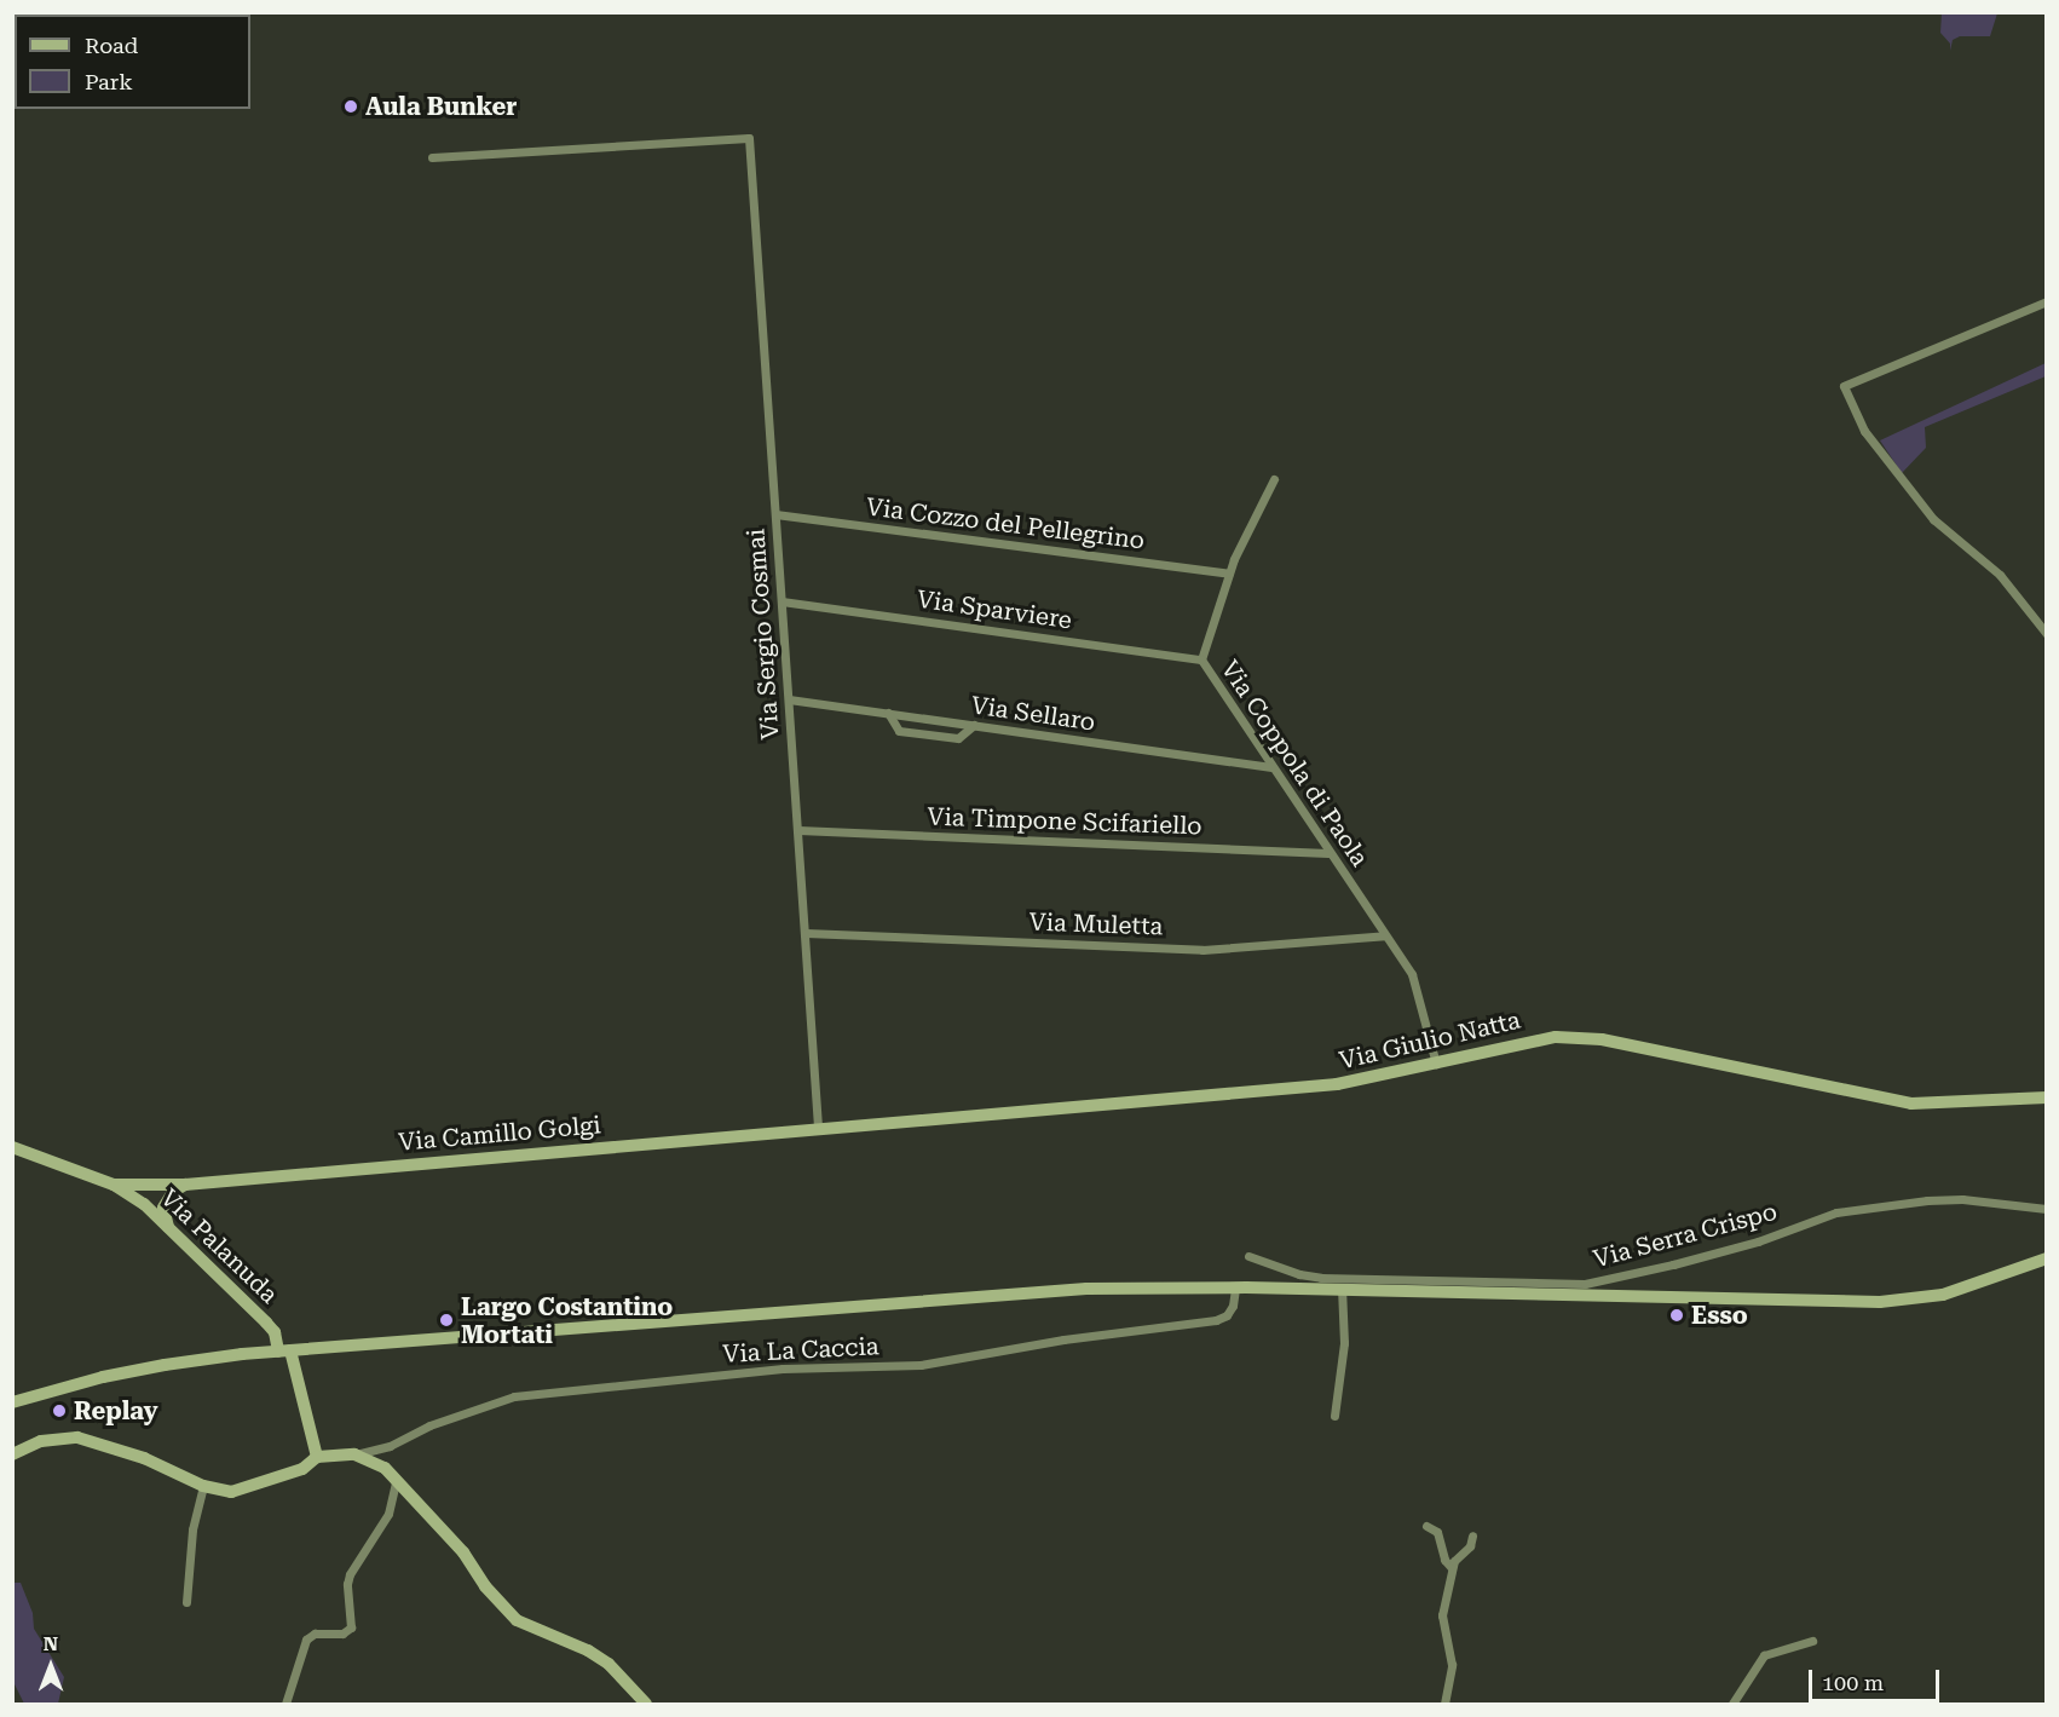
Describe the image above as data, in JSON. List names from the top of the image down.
{
  "streets": {
    "street": [
      "Via Cozzo del Pellegrino",
      "Via Sparviere",
      "Via Sergio Cosmai",
      "Via Sellaro",
      "Via Coppola di Paola",
      "Via Timpone Scifariello",
      "Via Muletta",
      "Via Giulio Natta",
      "Via Camillo Golgi",
      "Via Serra Crispo",
      "Via Palanuda",
      "Via La Caccia"
    ]
  },
  "crossings": [
    ["Via Cozzo del Pellegrino", "Via Sergio Cosmai"],
    ["Via Cozzo del Pellegrino", "Via Coppola di Paola"],
    ["Via Sparviere", "Via Sergio Cosmai"],
    ["Via Sparviere", "Via Coppola di Paola"],
    ["Via Sergio Cosmai", "Via Sellaro"],
    ["Via Sergio Cosmai", "Via Timpone Scifariello"],
    ["Via Sergio Cosmai", "Via Muletta"],
    ["Via Sergio Cosmai", "Via Giulio Natta"],
    ["Via Sergio Cosmai", "Via Camillo Golgi"],
    ["Via Sellaro", "Via Coppola di Paola"],
    ["Via Coppola di Paola", "Via Timpone Scifariello"],
    ["Via Coppola di Paola", "Via Muletta"],
    ["Via Coppola di Paola", "Via Giulio Natta"],
    ["Via Giulio Natta", "Via Camillo Golgi"],
    ["Via Camillo Golgi", "Via Palanuda"]
  ],
  "places": [
    "Aula Bunker",
    "Esso",
    "Largo Costantino Mortati",
    "Replay"
  ],
  "legend": ["Road", "Park"],
  "scale_bar": "100 m",
  "north": "top"
}
